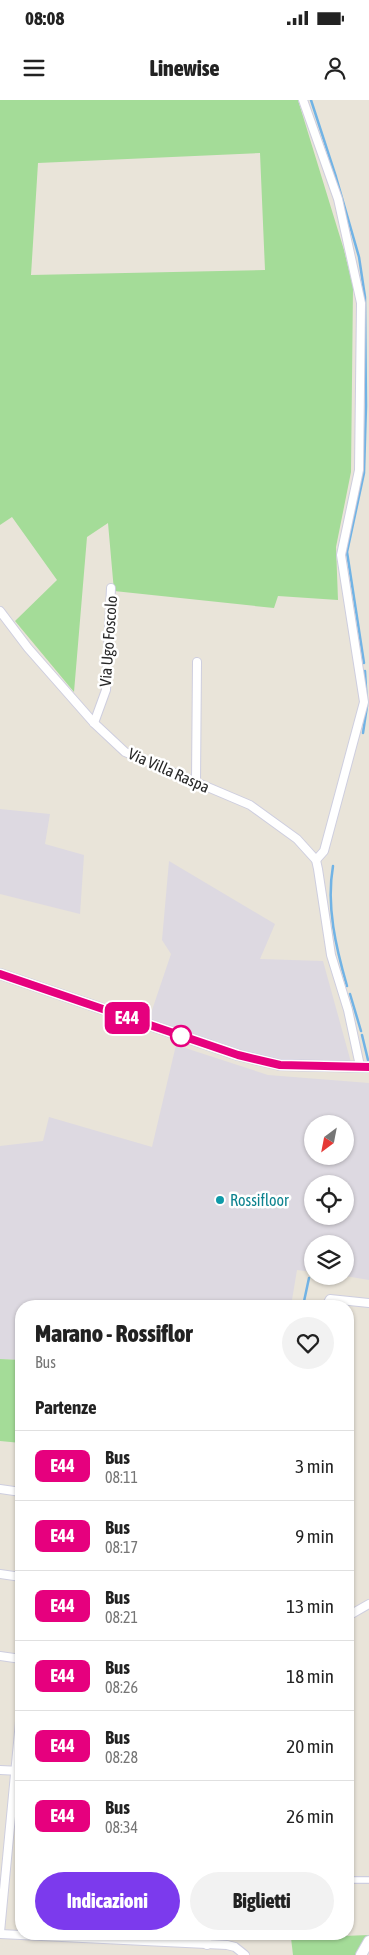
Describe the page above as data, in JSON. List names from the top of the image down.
{
  "streets": {
    "street": ["Via Ugo Foscolo", "Via Villa Raspa"]
  },
  "crossings": [
    ["Via Ugo Foscolo", "Via Villa Raspa"]
  ],
  "places": ["Rossifloor"],
  "lines": ["bus line E44"],
  "north": "bottom left",
  "page": {
    "status": "08:08",
    "header": "Linewise",
    "on_map": "E44",
    "heading": [
      ["Marano - Rossiflor", "Bus"],
      "Partenze"
    ],
    "list": [
      {
        "mark": "E44",
        "name": "Bus",
        "note": "08:11",
        "value": "3 min"
      },
      {
        "mark": "E44",
        "name": "Bus",
        "note": "08:17",
        "value": "9 min"
      },
      {
        "mark": "E44",
        "name": "Bus",
        "note": "08:21",
        "value": "13 min"
      },
      {
        "mark": "E44",
        "name": "Bus",
        "note": "08:26",
        "value": "18 min"
      },
      {
        "mark": "E44",
        "name": "Bus",
        "note": "08:28",
        "value": "20 min"
      },
      {
        "mark": "E44",
        "name": "Bus",
        "note": "08:34",
        "value": "26 min"
      }
    ],
    "buttons": ["Indicazioni", "Biglietti"]
  }
}
